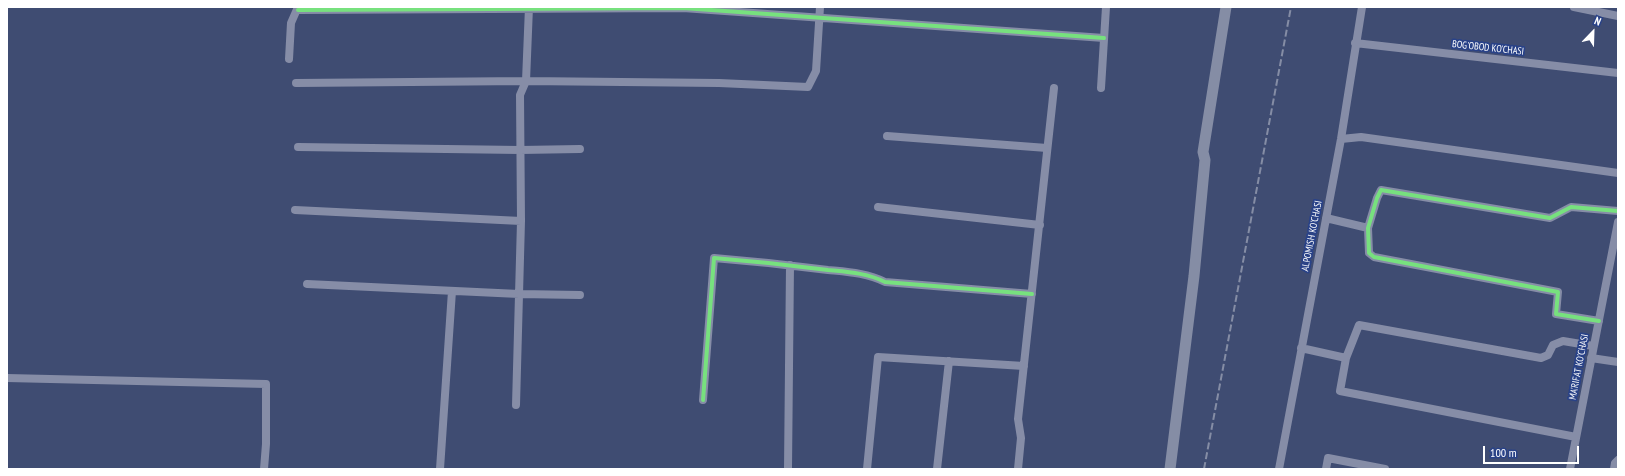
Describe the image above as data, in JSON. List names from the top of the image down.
{
  "streets": {
    "street": ["BOG'OBOD KO'CHASI", "ALPOMISH KO'CHASI", "MA'RIFAT KO'CHASI"]
  },
  "crossings": [
    ["BOG'OBOD KO'CHASI", "ALPOMISH KO'CHASI"]
  ],
  "scale_bar": "100 m",
  "north": "top right"
}
